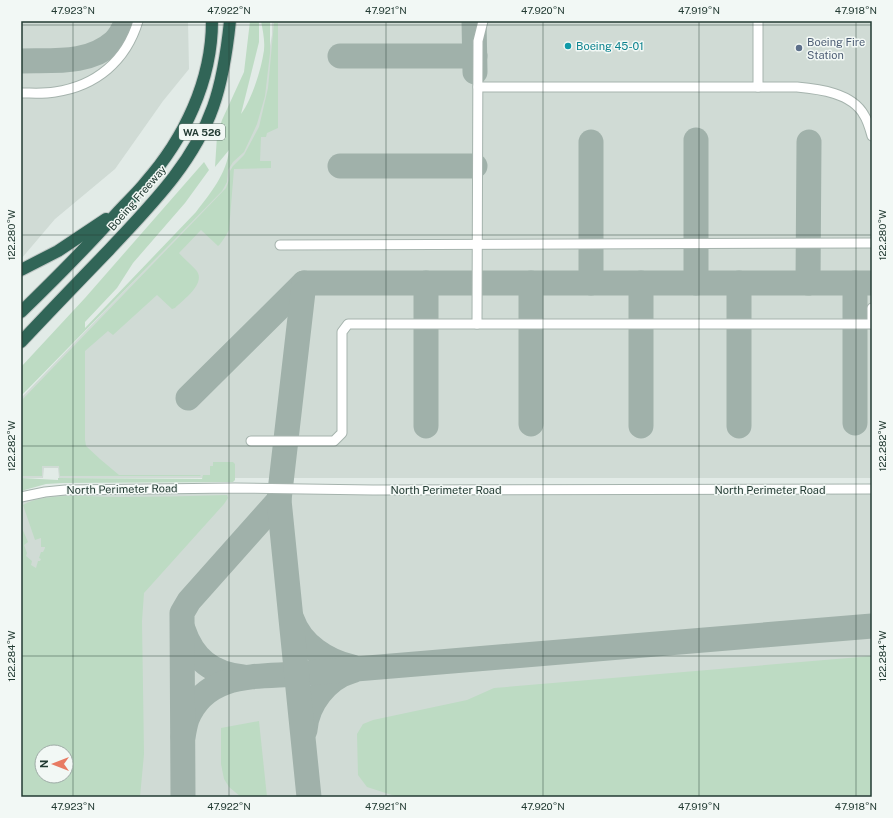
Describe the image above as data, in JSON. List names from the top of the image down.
{
  "streets": {
    "highway": ["WA 526", "Boeing Freeway"],
    "street": ["North Perimeter Road"]
  },
  "places": ["Boeing 45-01", "Boeing Fire Station"],
  "north": "left",
  "coordinates": [
    "47.923°N",
    "47.922°N",
    "47.921°N",
    "47.920°N",
    "47.919°N",
    "47.918°N",
    "122.280°W",
    "122.282°W",
    "122.284°W"
  ]
}
